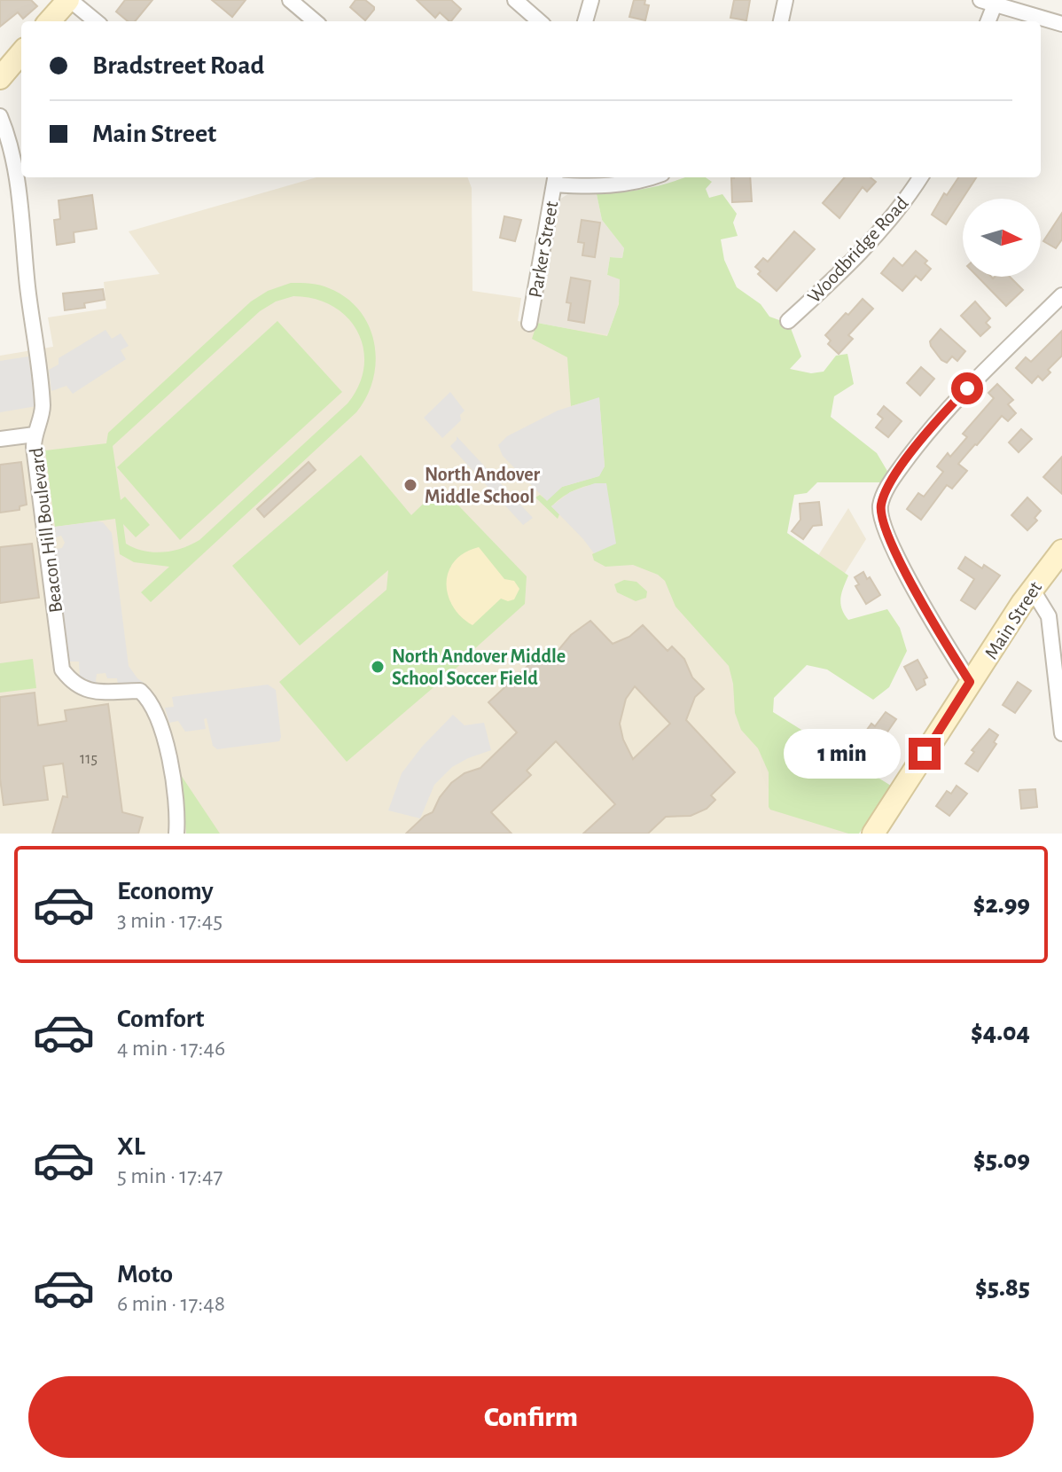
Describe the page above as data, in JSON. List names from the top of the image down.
{
  "streets": {
    "main road": ["Main Street"],
    "street": ["Parker Street", "Woodbridge Road", "Beacon Hill Boulevard"]
  },
  "places": ["North Andover Middle School", "North Andover Middle School Soccer Field"],
  "house_numbers": ["115"],
  "north": "right",
  "page": {
    "banner": ["Bradstreet Road", "Main Street"],
    "bubble": "1 min",
    "list": [
      {
        "name": "Economy",
        "note": "3 min · 17:45",
        "value": "$2.99"
      },
      {
        "name": "Comfort",
        "note": "4 min · 17:46",
        "value": "$4.04"
      },
      {
        "name": "XL",
        "note": "5 min · 17:47",
        "value": "$5.09"
      },
      {
        "name": "Moto",
        "note": "6 min · 17:48",
        "value": "$5.85"
      }
    ],
    "buttons": "Confirm"
  }
}
